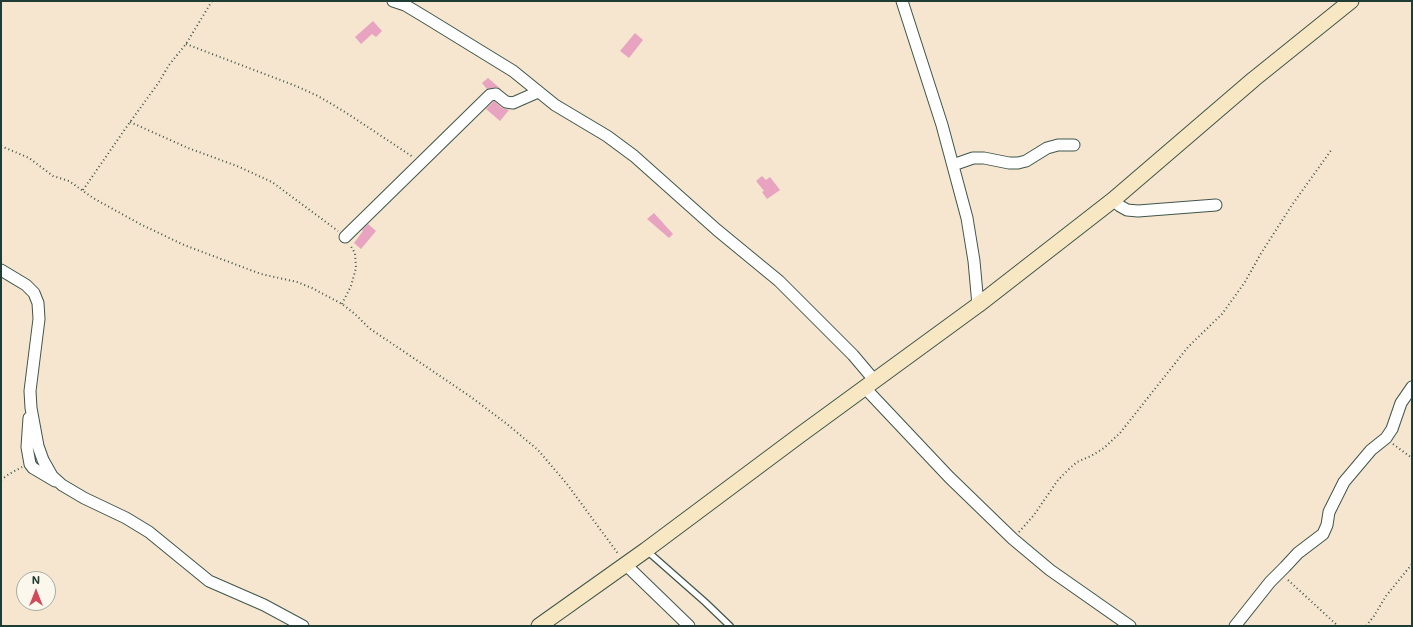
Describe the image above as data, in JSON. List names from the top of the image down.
{
  "north": "top"
}
